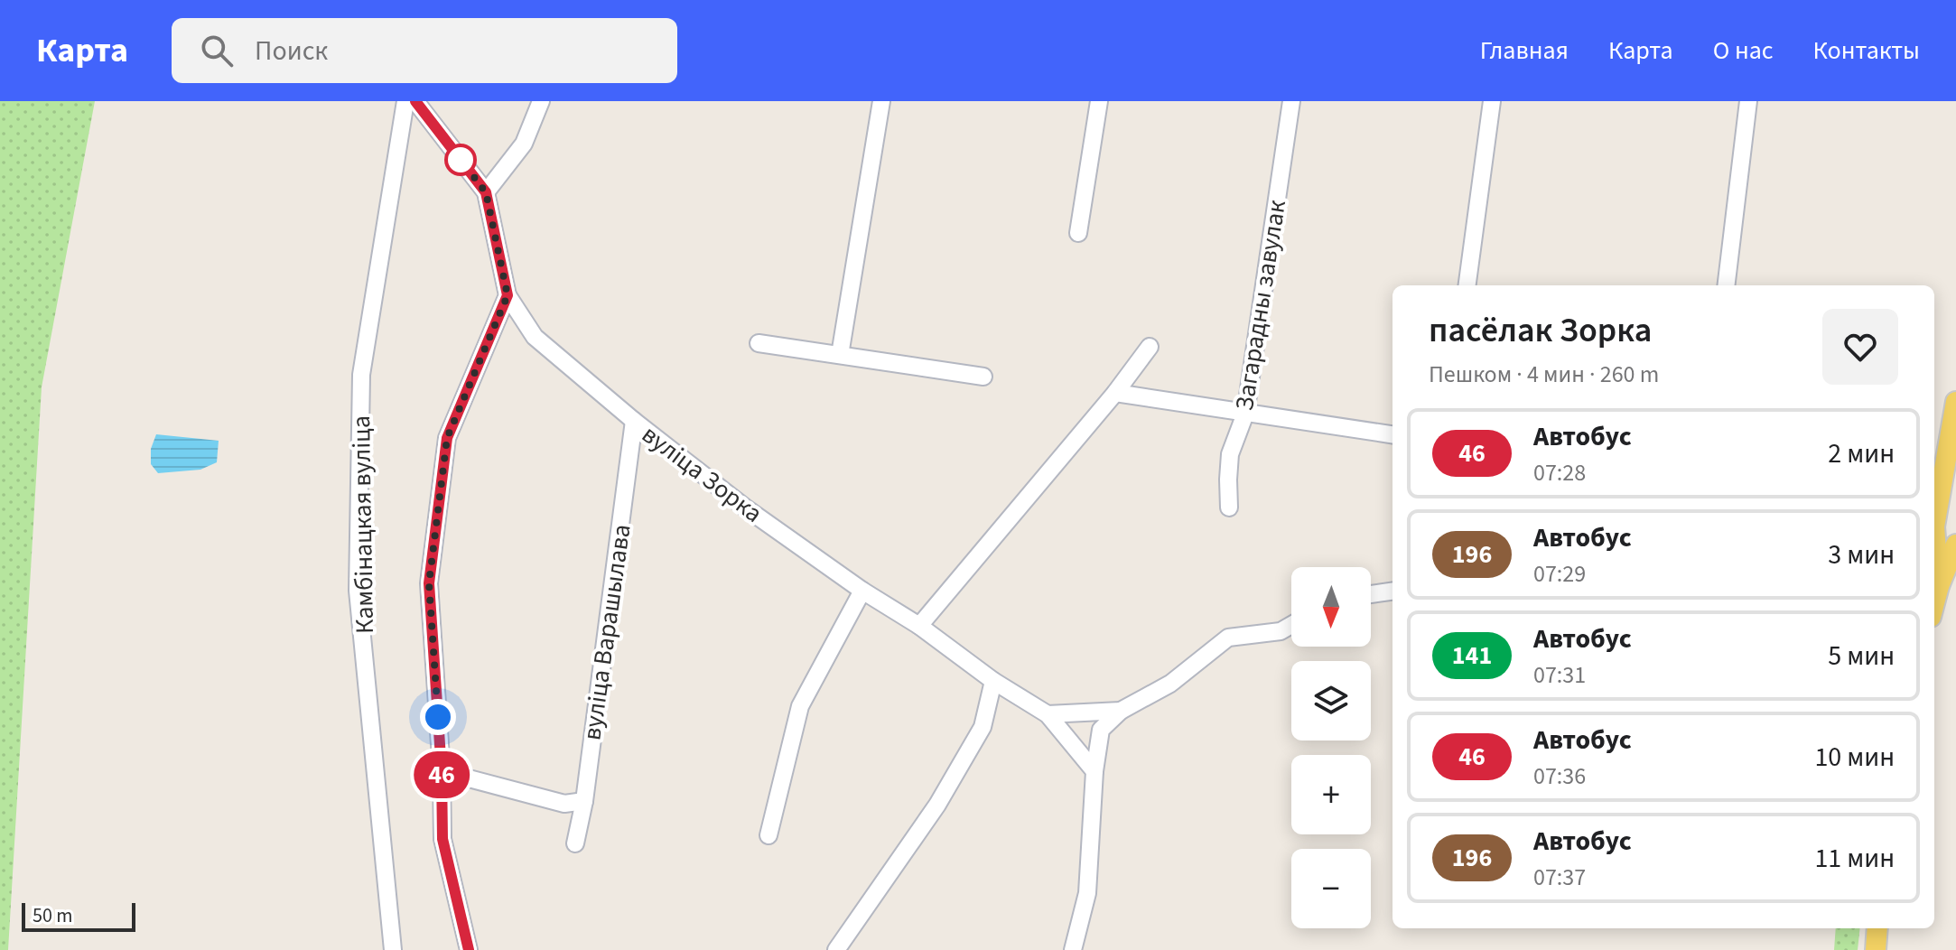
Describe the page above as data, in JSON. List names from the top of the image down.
{
  "streets": {
    "street": [
      "Загарадны завулак",
      "вуліца Зорка",
      "Камбінацкая вуліца",
      "вуліца Варашылава"
    ]
  },
  "crossings": [
    ["вуліца Зорка", "вуліца Варашылава"]
  ],
  "lines": ["bus line 46"],
  "scale_bar": "50 m",
  "north": "bottom",
  "page": {
    "header": "Карта",
    "search": "Поиск",
    "nav": [
      "Главная",
      "Карта",
      "О нас",
      "Контакты"
    ],
    "on_map": "46",
    "heading": ["пасёлак Зорка", "Пешком · 4 мин · 260 m"],
    "list": [
      {
        "mark": "46",
        "name": "Автобус",
        "note": "07:28",
        "value": "2 мин"
      },
      {
        "mark": "196",
        "name": "Автобус",
        "note": "07:29",
        "value": "3 мин"
      },
      {
        "mark": "141",
        "name": "Автобус",
        "note": "07:31",
        "value": "5 мин"
      },
      {
        "mark": "46",
        "name": "Автобус",
        "note": "07:36",
        "value": "10 мин"
      },
      {
        "mark": "196",
        "name": "Автобус",
        "note": "07:37",
        "value": "11 мин"
      }
    ],
    "map_buttons": ["+", "−"],
    "scale": "50 m"
  }
}
